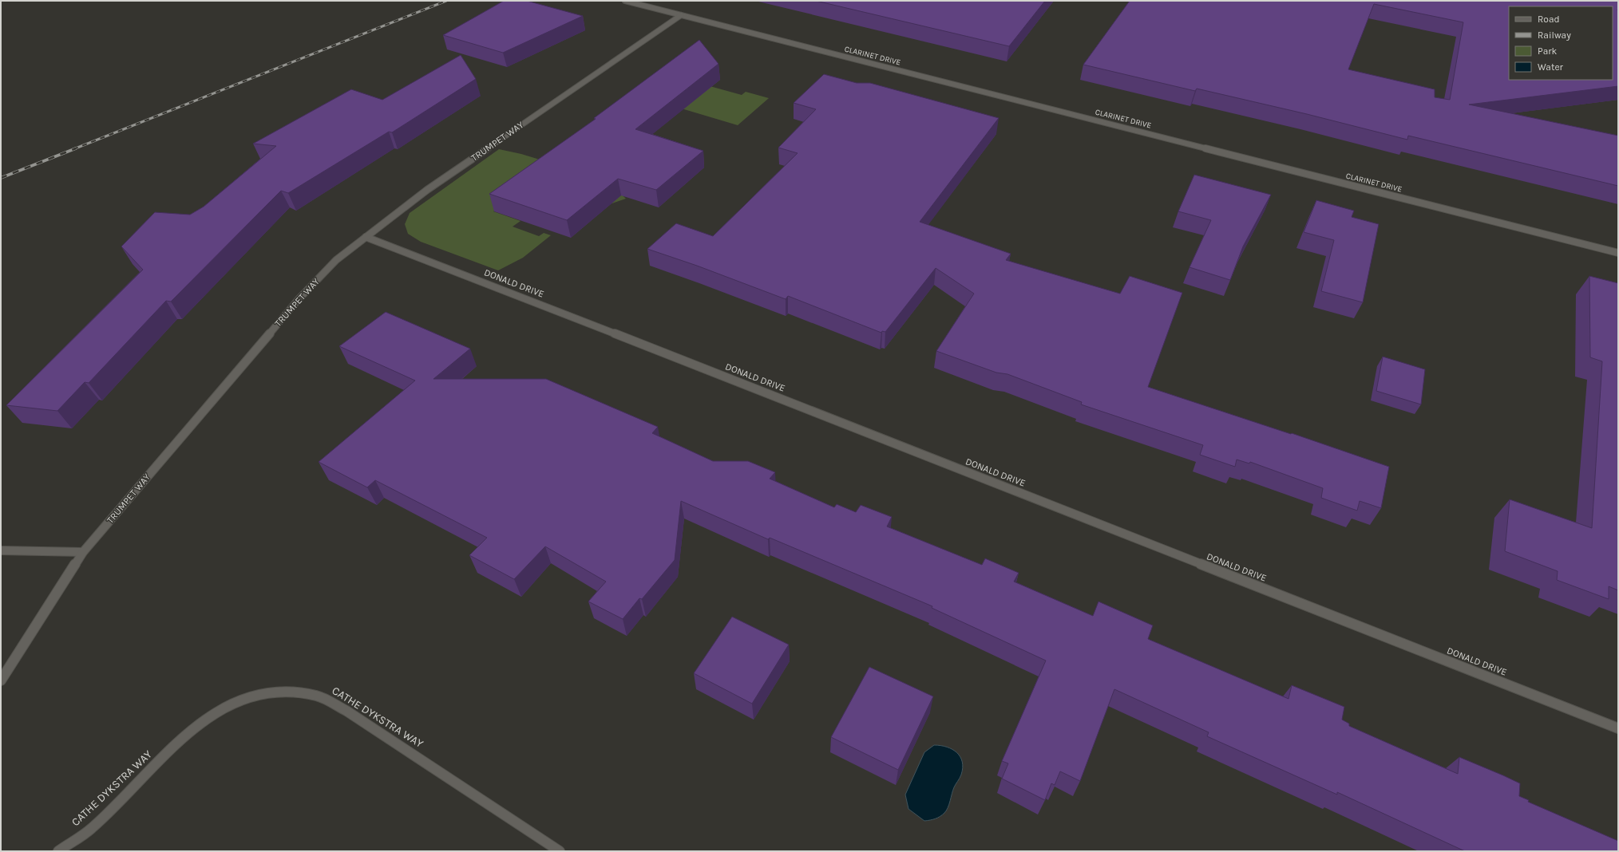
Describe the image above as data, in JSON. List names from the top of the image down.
{
  "streets": {
    "street": [
      "CLARINET DRIVE",
      "TRUMPET WAY",
      "DONALD DRIVE",
      "CATHE DYKSTRA WAY"
    ]
  },
  "crossings": [
    ["CLARINET DRIVE", "TRUMPET WAY"],
    ["TRUMPET WAY", "DONALD DRIVE"]
  ],
  "legend": [
    "Road",
    "Railway",
    "Park",
    "Water"
  ]
}
